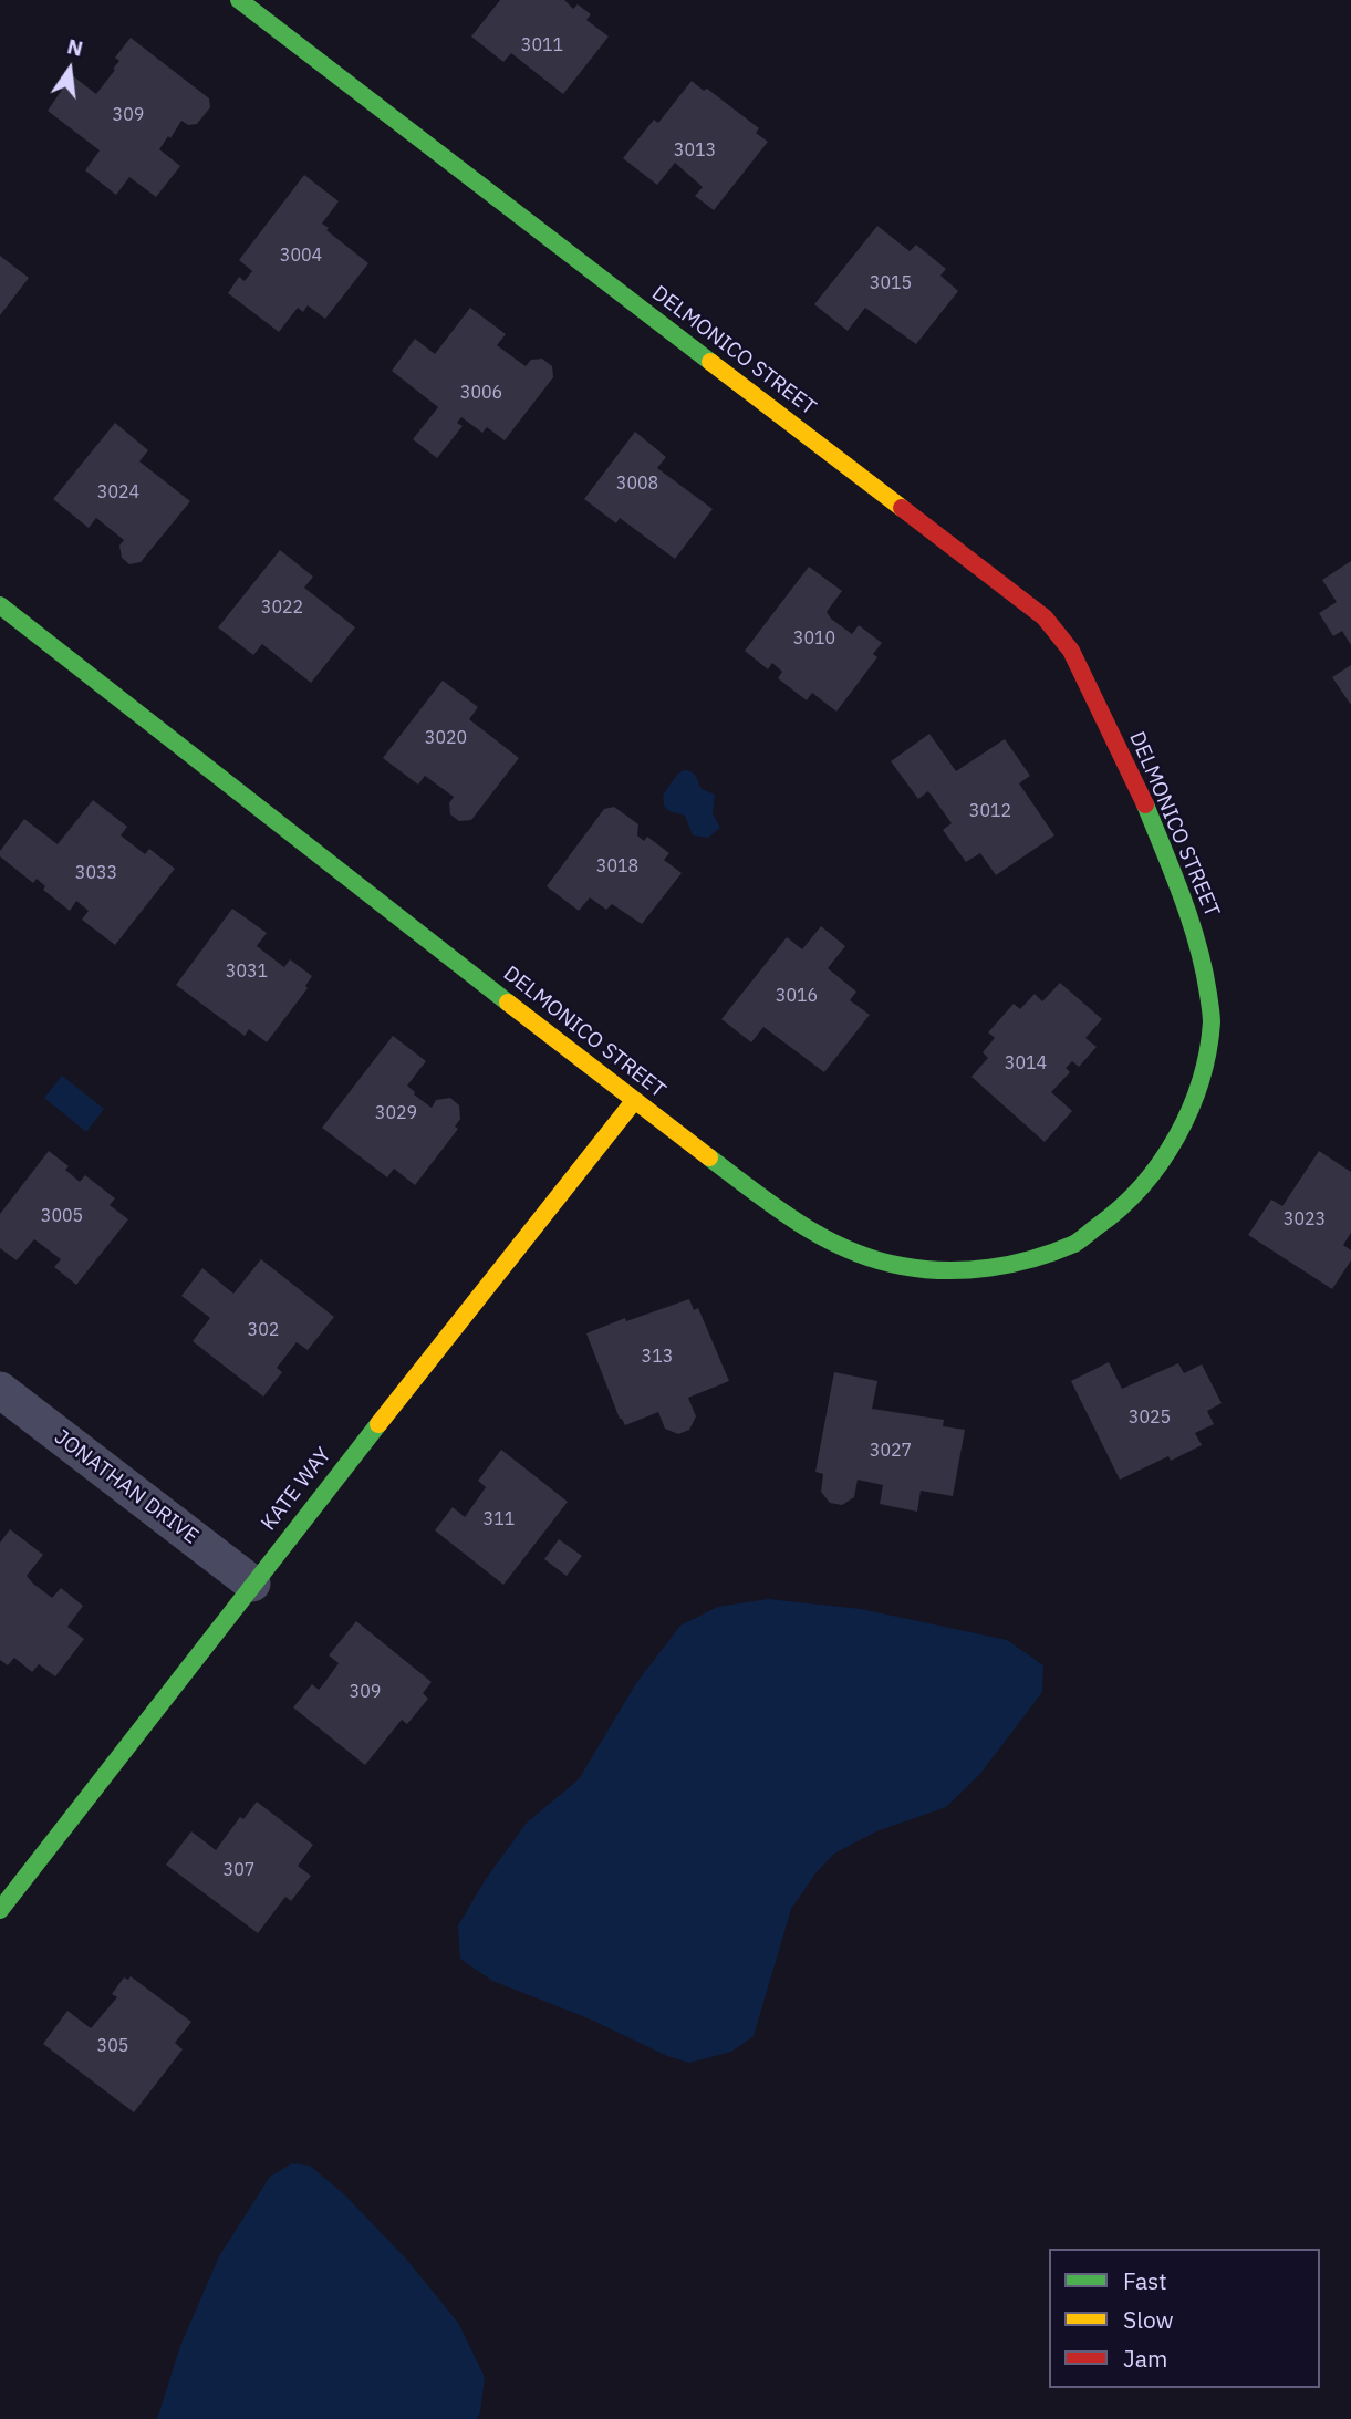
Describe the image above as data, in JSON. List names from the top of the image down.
{
  "streets": {
    "street": ["DELMONICO STREET", "JONATHAN DRIVE", "KATE WAY"]
  },
  "crossings": [
    ["DELMONICO STREET", "KATE WAY"],
    ["JONATHAN DRIVE", "KATE WAY"]
  ],
  "house_numbers": [
    "3011",
    "309",
    "3013",
    "3004",
    "3015",
    "3006",
    "3008",
    "3024",
    "3022",
    "3010",
    "3020",
    "3012",
    "3018",
    "3033",
    "3031",
    "3016",
    "3014",
    "3029",
    "3005",
    "3023",
    "302",
    "313",
    "3025",
    "3027",
    "311",
    "309",
    "307",
    "305"
  ],
  "legend": ["Fast", "Slow", "Jam"],
  "north": "top"
}
